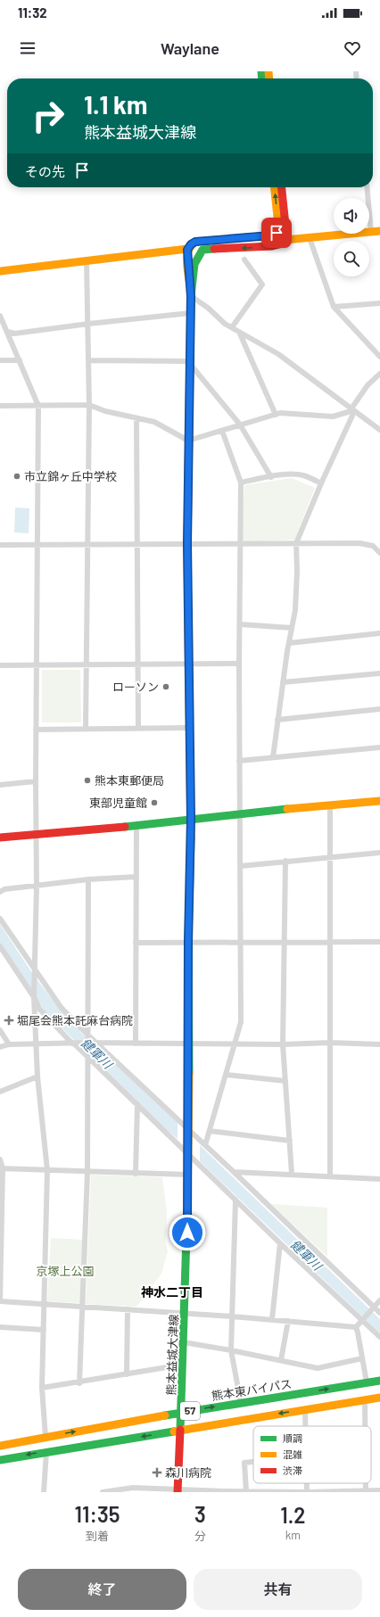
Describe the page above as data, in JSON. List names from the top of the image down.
{
  "streets": {
    "main road": ["熊本益城大津線", "熊本東バイパス", "57"]
  },
  "crossings": [
    ["熊本益城大津線", "熊本東バイパス"],
    ["熊本益城大津線", "57"]
  ],
  "districts": ["神水二丁目"],
  "water": ["健軍川"],
  "parks": ["京塚上公園"],
  "places": {
    "other": [
      "市立錦ヶ丘中学校",
      "ローソン",
      "熊本東郵便局",
      "東部児童館"
    ],
    "health": ["堀尾会熊本託麻台病院", "森川病院"]
  },
  "legend": ["順調", "混雑", "渋滞"],
  "page": {
    "status": "11:32",
    "header": "Waylane",
    "turn": ["1.1 km", "熊本益城大津線"],
    "then": "その先",
    "eta": [
      "11:35",
      "到着",
      "3",
      "分",
      "1.2",
      "km"
    ],
    "buttons": ["終了", "共有"]
  }
}
